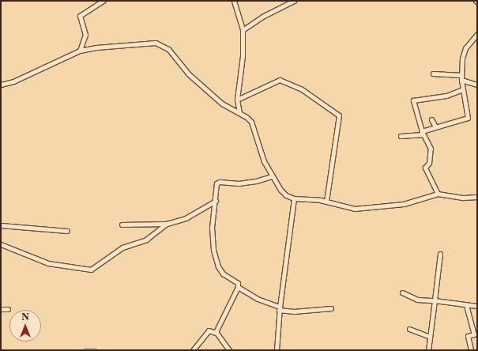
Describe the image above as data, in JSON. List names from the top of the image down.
{
  "north": "top"
}
